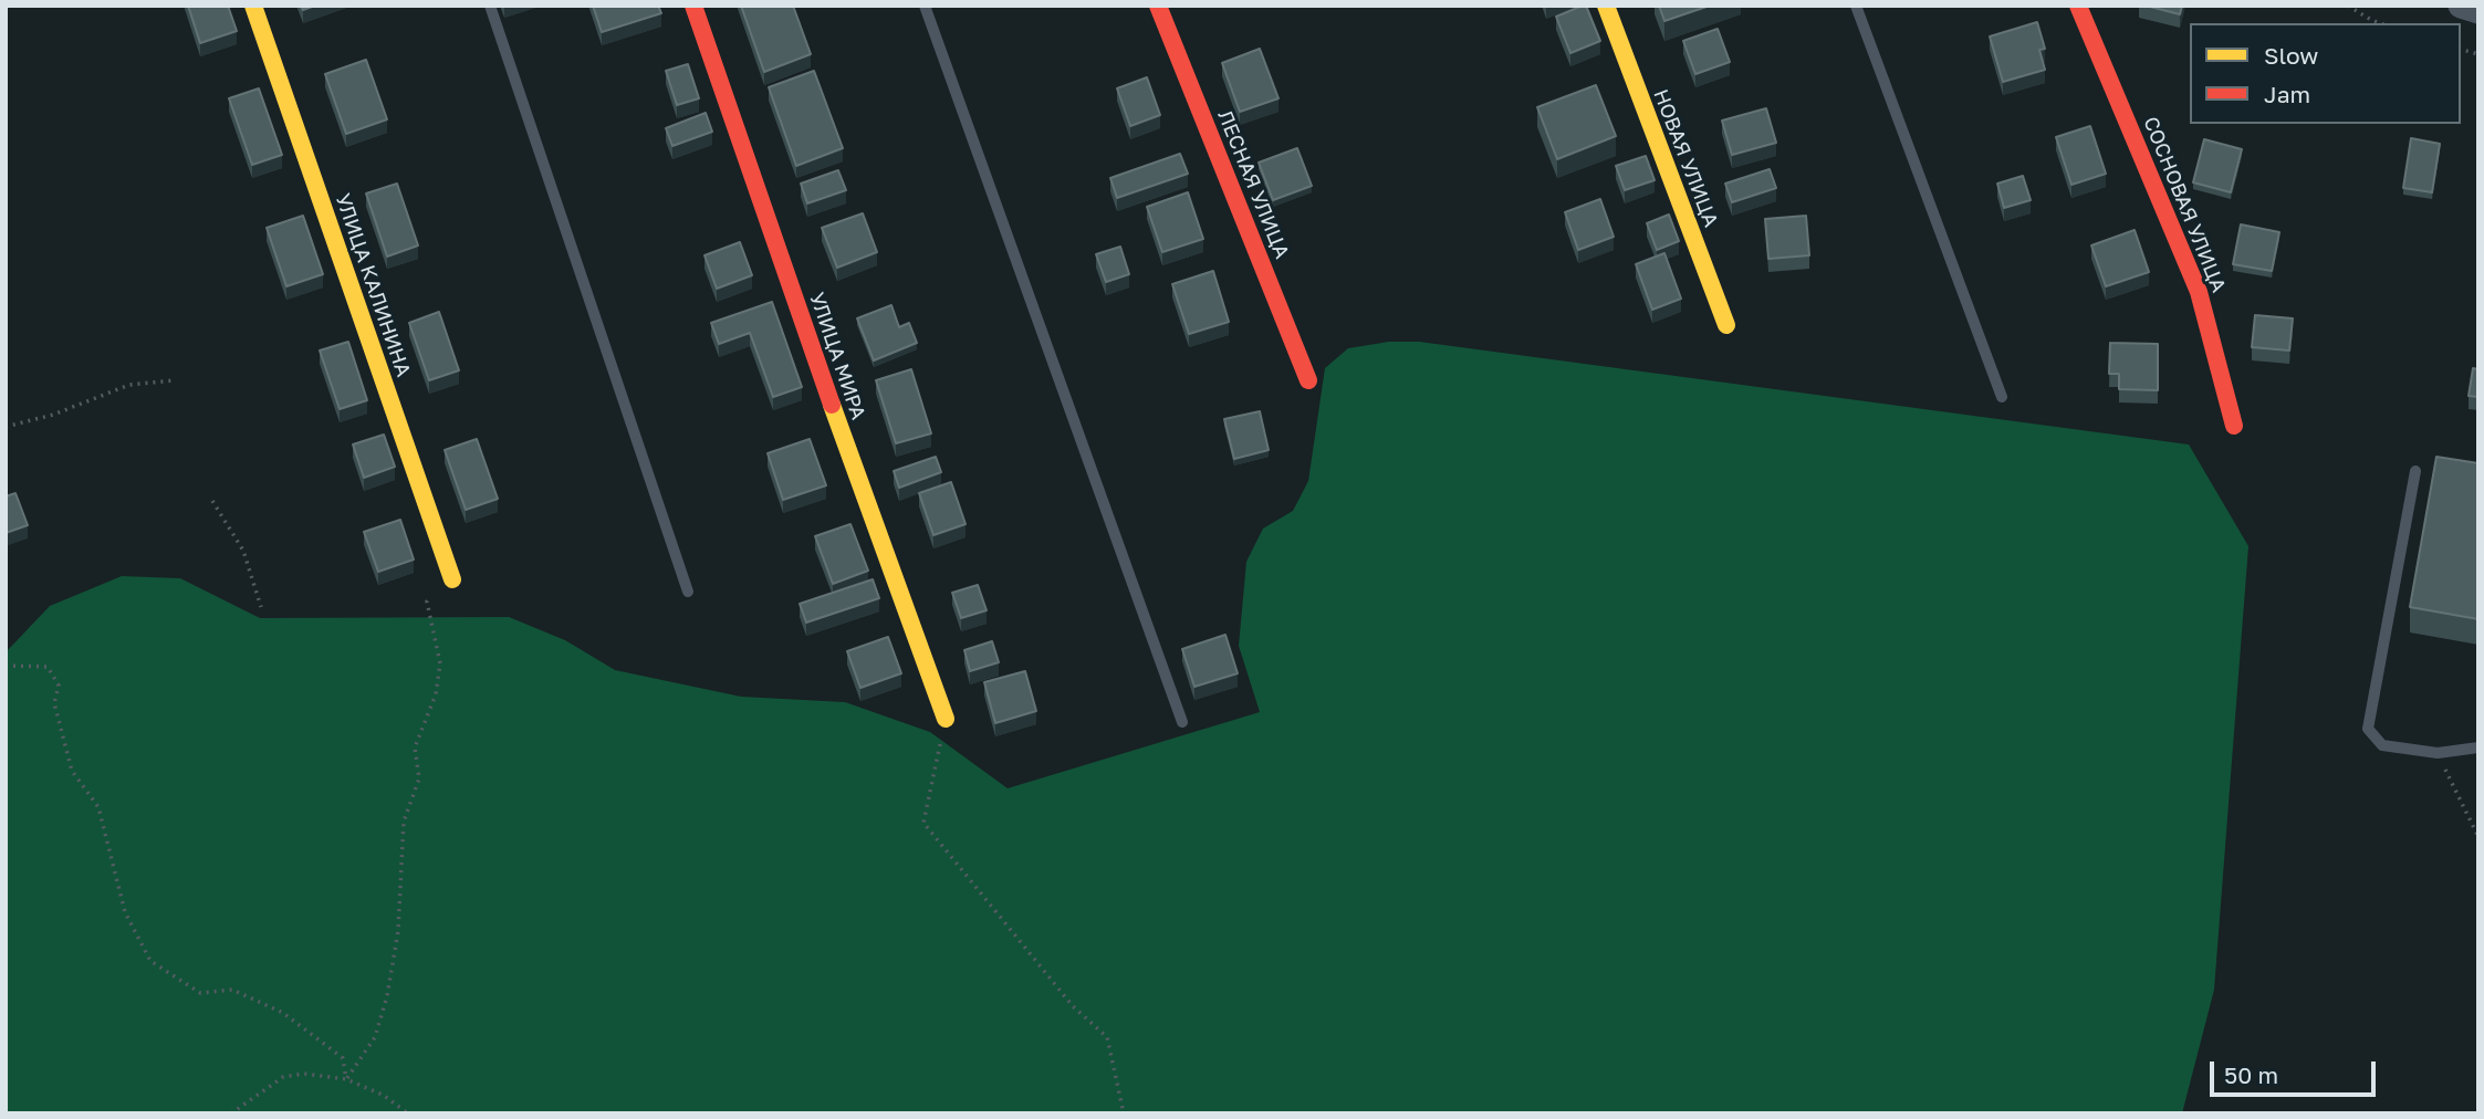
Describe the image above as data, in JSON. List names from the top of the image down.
{
  "streets": {
    "street": [
      "НОВАЯ УЛИЦА",
      "ЛЕСНАЯ УЛИЦА",
      "СОСНОВАЯ УЛИЦА",
      "УЛИЦА КАЛИНИНА",
      "УЛИЦА МИРА"
    ]
  },
  "legend": ["Slow", "Jam"],
  "scale_bar": "50 m"
}
